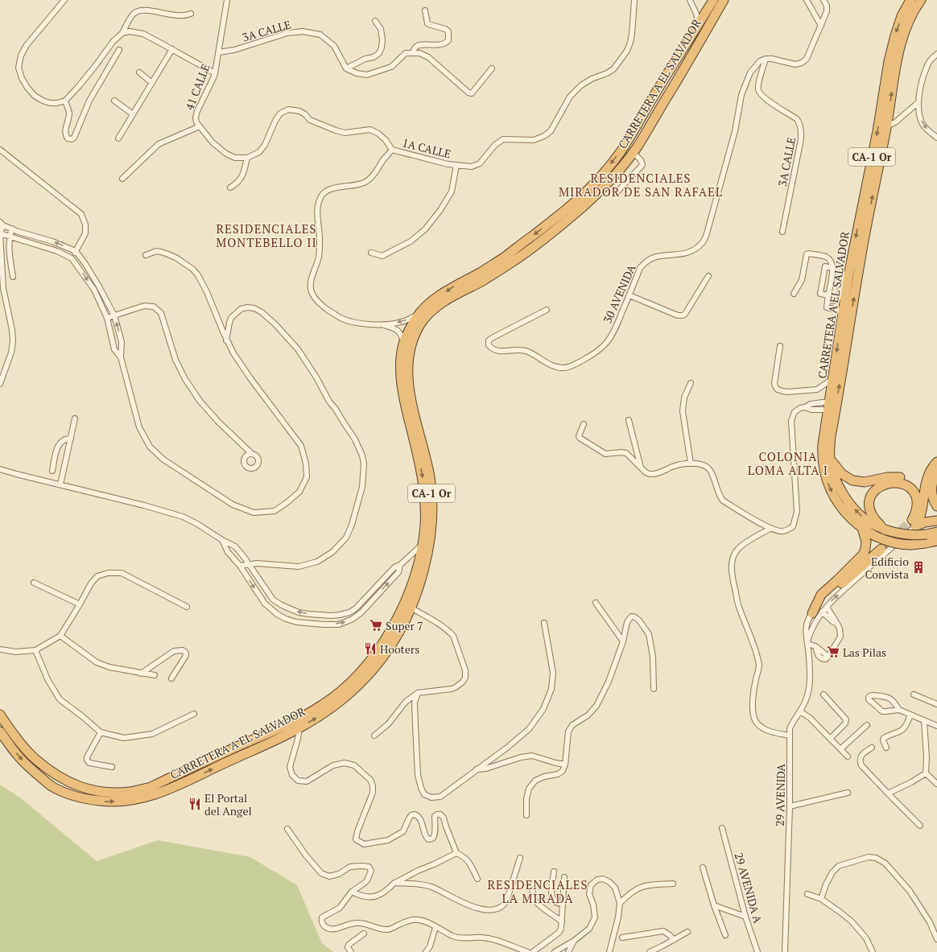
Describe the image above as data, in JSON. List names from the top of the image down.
{
  "streets": {
    "highway": ["CARRETERA A EL SALVADOR", "CA-1 Or"],
    "street": [
      "3A CALLE",
      "41 CALLE",
      "1A CALLE",
      "30 AVENIDA",
      "29 AVENIDA",
      "29 AVENIDA A"
    ]
  },
  "crossings": [
    ["3A CALLE", "41 CALLE"],
    ["3A CALLE", "30 AVENIDA"]
  ],
  "districts": [
    "RESIDENCIALES MIRADOR DE SAN RAFAEL",
    "RESIDENCIALES MONTEBELLO II",
    "COLONIA LOMA ALTA I",
    "RESIDENCIALES LA MIRADA"
  ],
  "places": {
    "building": ["Edificio Convista"],
    "supermarket": ["Super 7", "Las Pilas"],
    "restaurant": ["Hooters", "El Portal del Angel"]
  }
}
